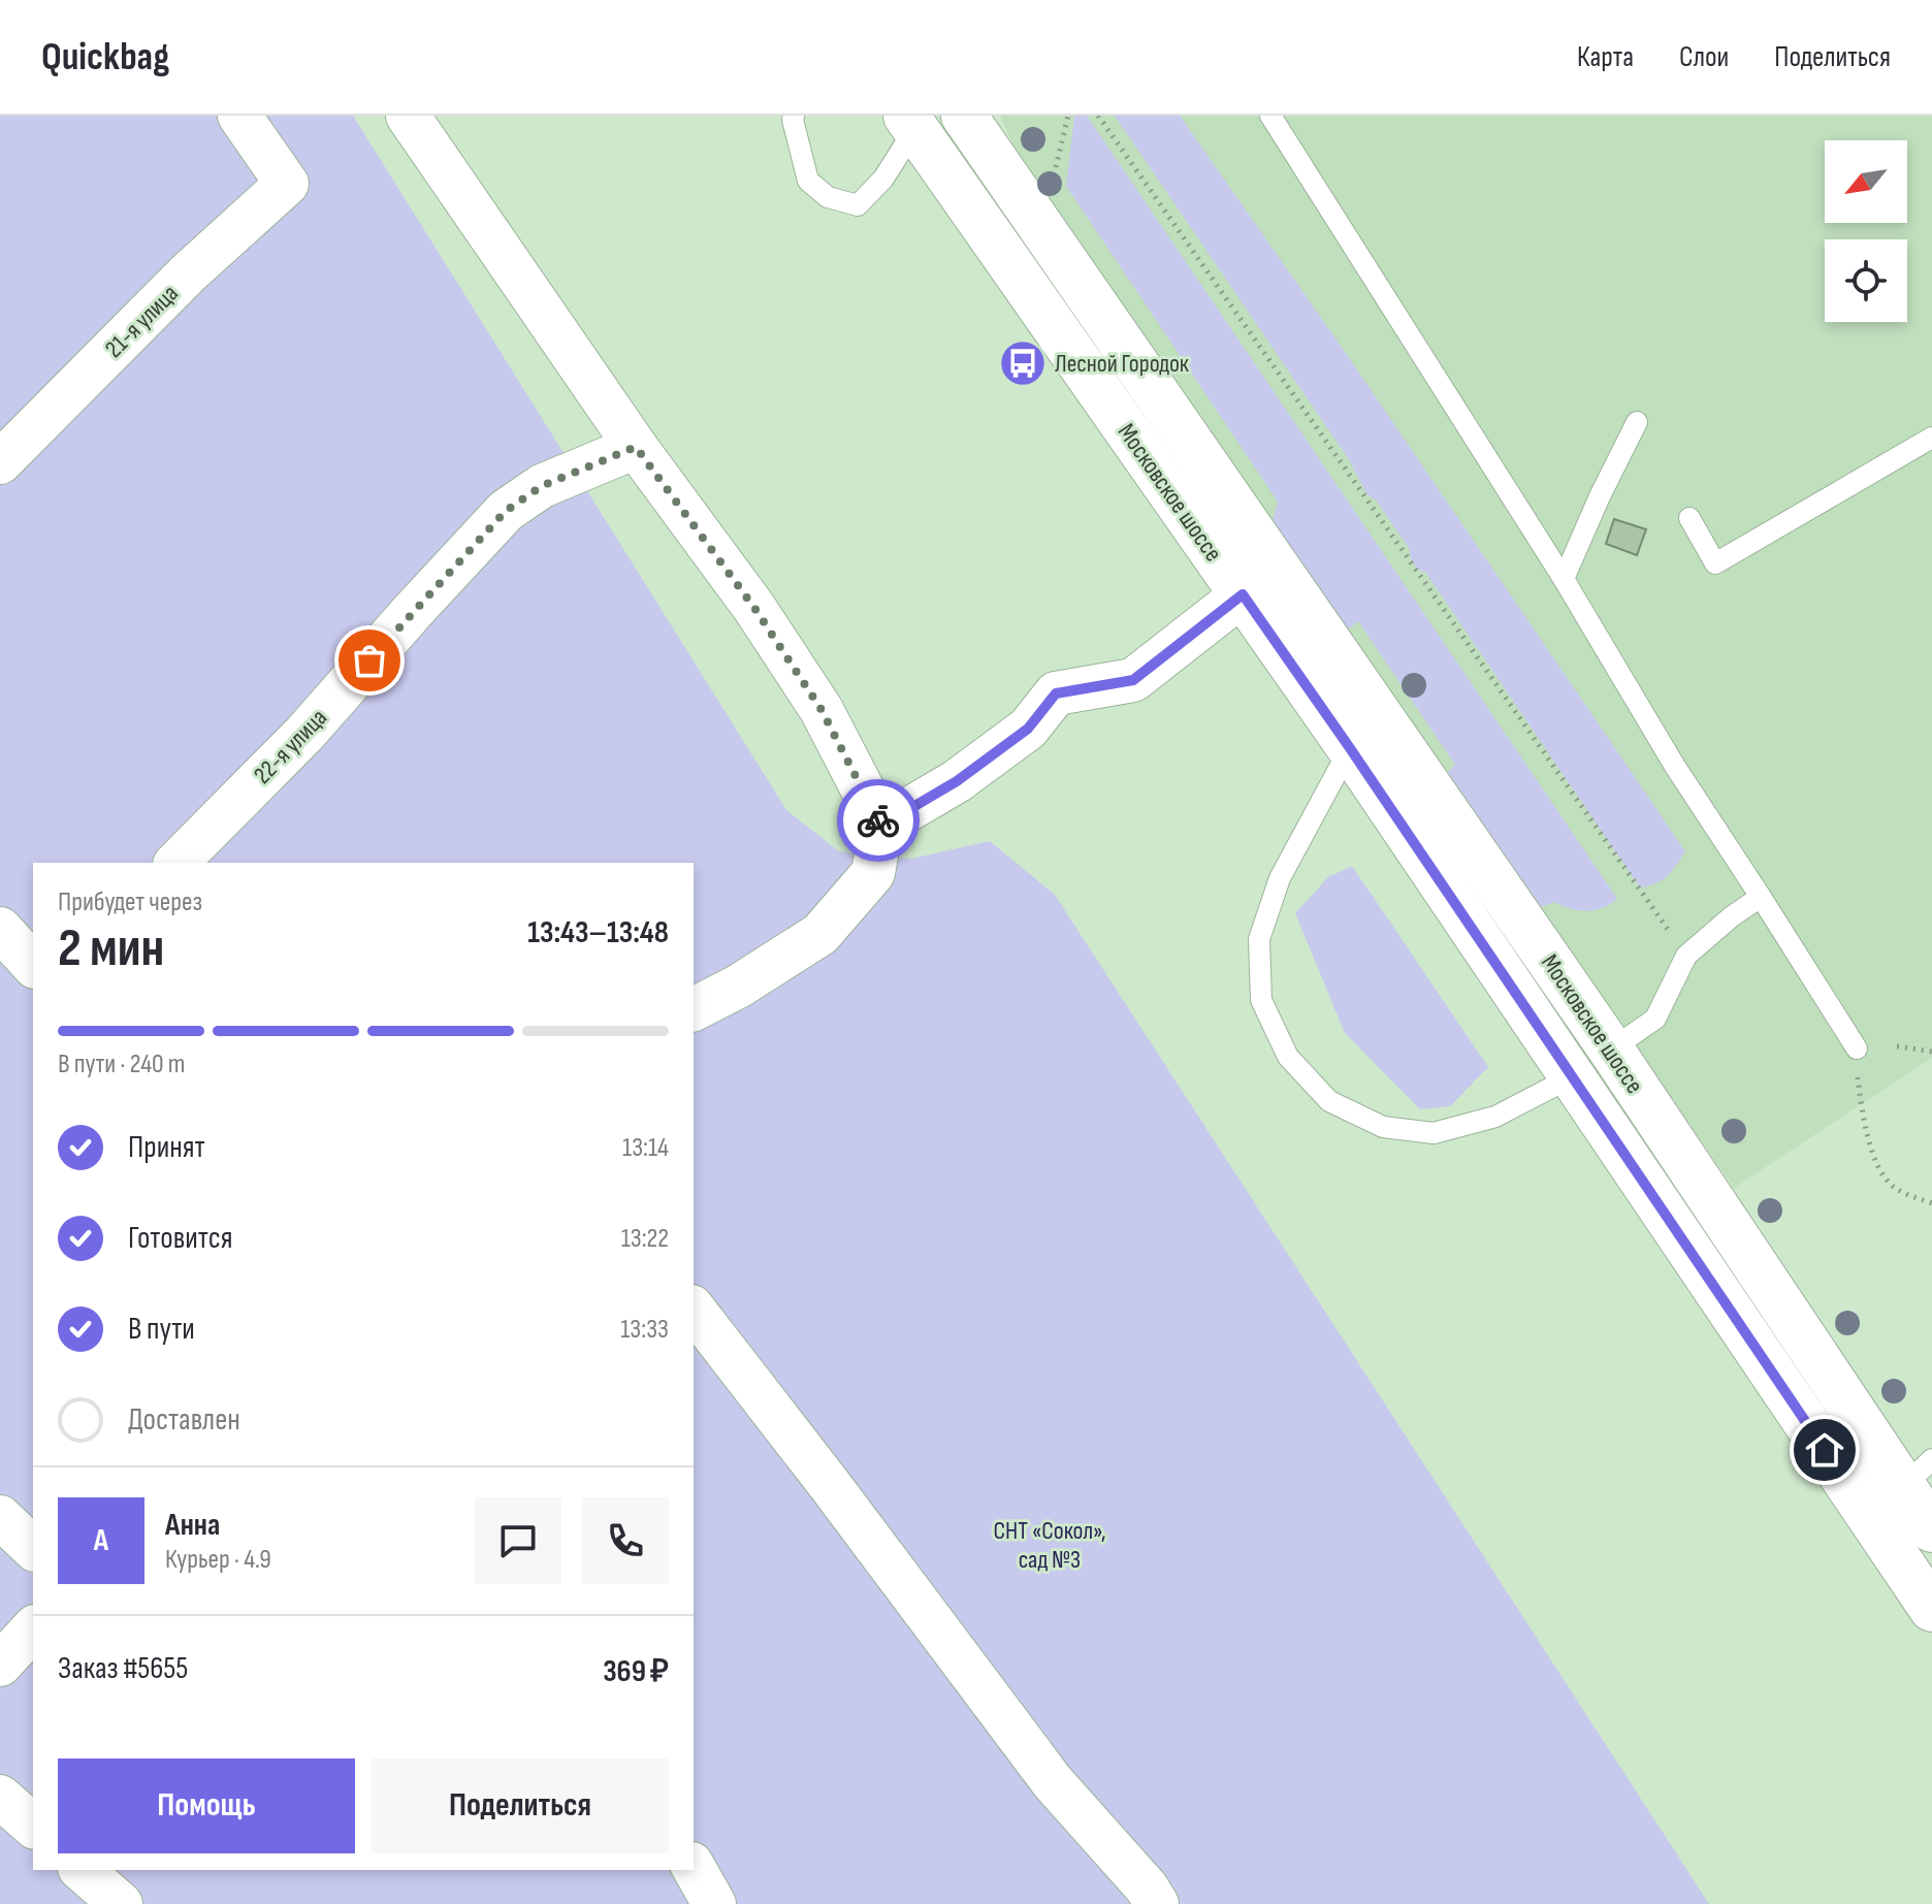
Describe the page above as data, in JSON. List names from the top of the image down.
{
  "streets": {
    "main road": ["Московское шоссе"],
    "street": ["21-я улица", "22-я улица"]
  },
  "parks": ["СНТ «Сокол», сад №3"],
  "places": {
    "bus stop": ["Лесной Городок"]
  },
  "north": "bottom left",
  "page": {
    "header": "Quickbag",
    "nav": ["Карта", "Слои", "Поделиться"],
    "heading": ["2 мин", "Прибудет через", "13:43–13:48"],
    "panel": [
      "Анна",
      "Курьер · 4.9",
      "Заказ #5655",
      "369 ₽"
    ],
    "bar": "В пути · 240 m",
    "list": [
      ["Принят", "13:14"],
      ["Готовится", "13:22"],
      ["В пути", "13:33"],
      "Доставлен"
    ],
    "round": "А",
    "buttons": ["Помощь", "Поделиться"]
  }
}
